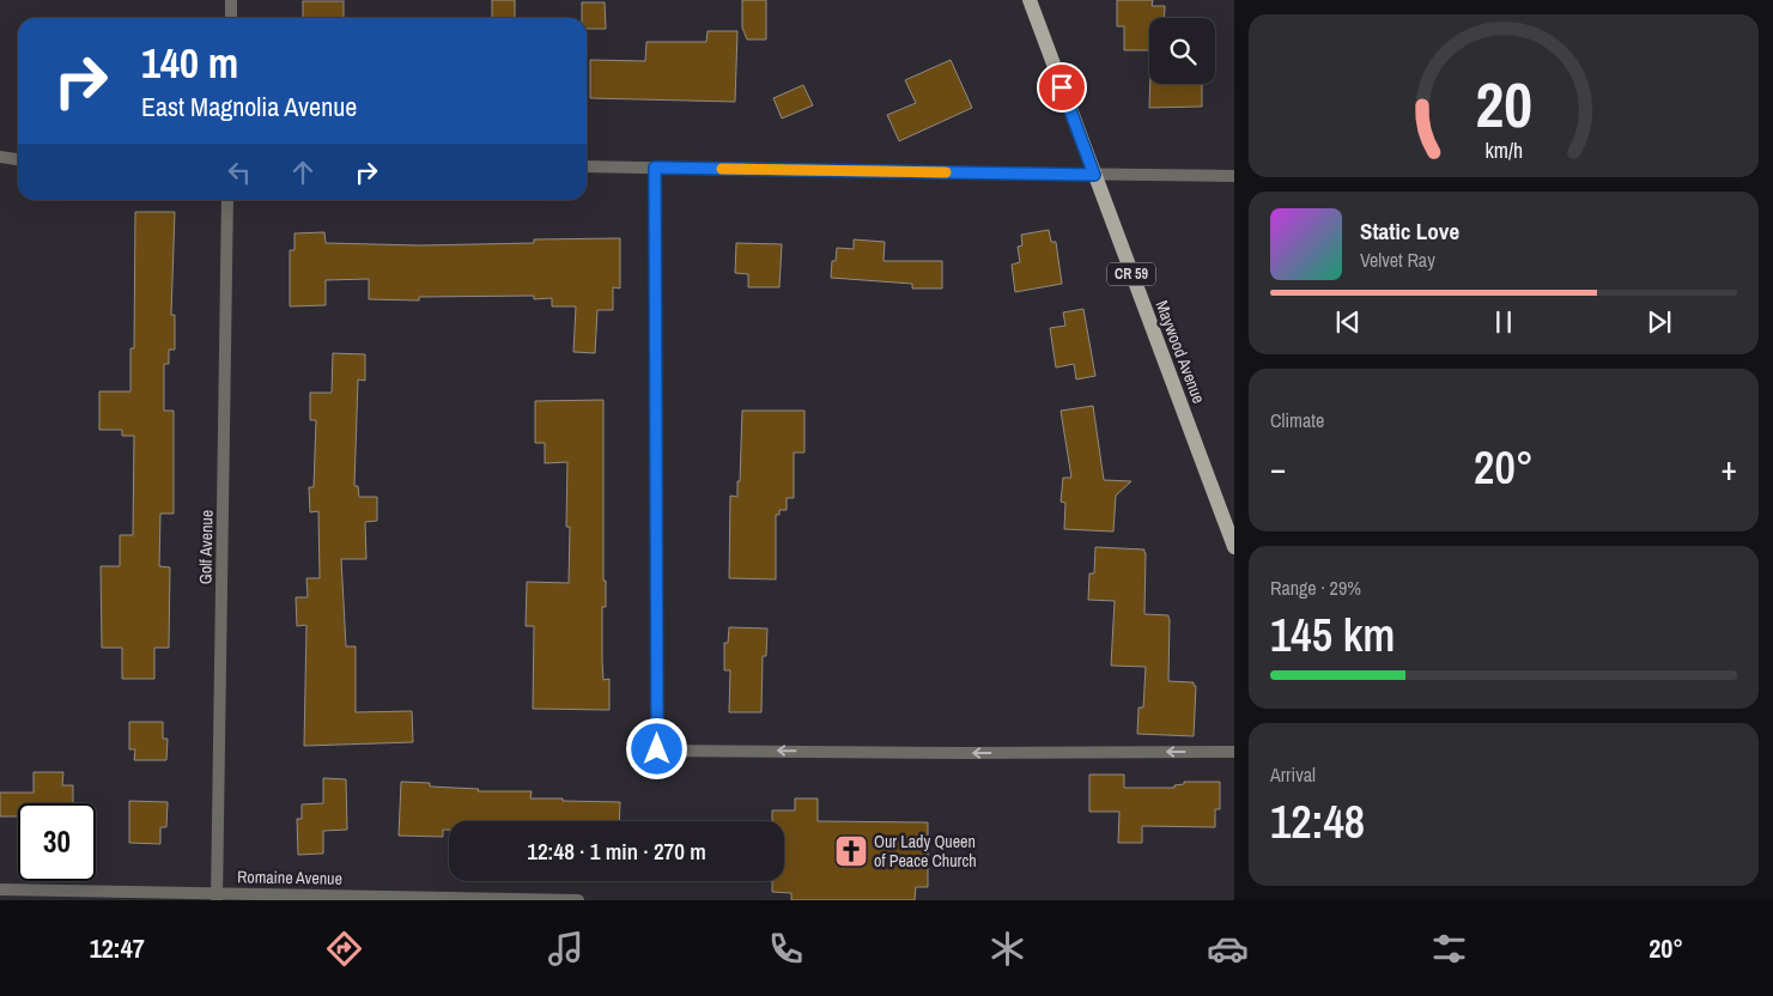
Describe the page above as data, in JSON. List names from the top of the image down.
{
  "streets": {
    "main road": ["CR 59", "Maywood Avenue"],
    "street": ["Golf Avenue", "Romaine Avenue"]
  },
  "crossings": [
    ["Golf Avenue", "Romaine Avenue"]
  ],
  "places": {
    "church": ["Our Lady Queen of Peace Church"]
  },
  "page": {
    "turn": ["140 m", "East Magnolia Avenue"],
    "song": ["Static Love", "Velvet Ray"],
    "tile": [
      "Climate",
      ["Range · 29%", "145 km"],
      ["Arrival", "12:48"]
    ],
    "heat": ["−", "20°", "+"],
    "limit": "30",
    "trip": "12:48 · 1 min · 270 m",
    "tabs": ["12:47", "20°"],
    "gauge": ["20", "km/h"]
  }
}
